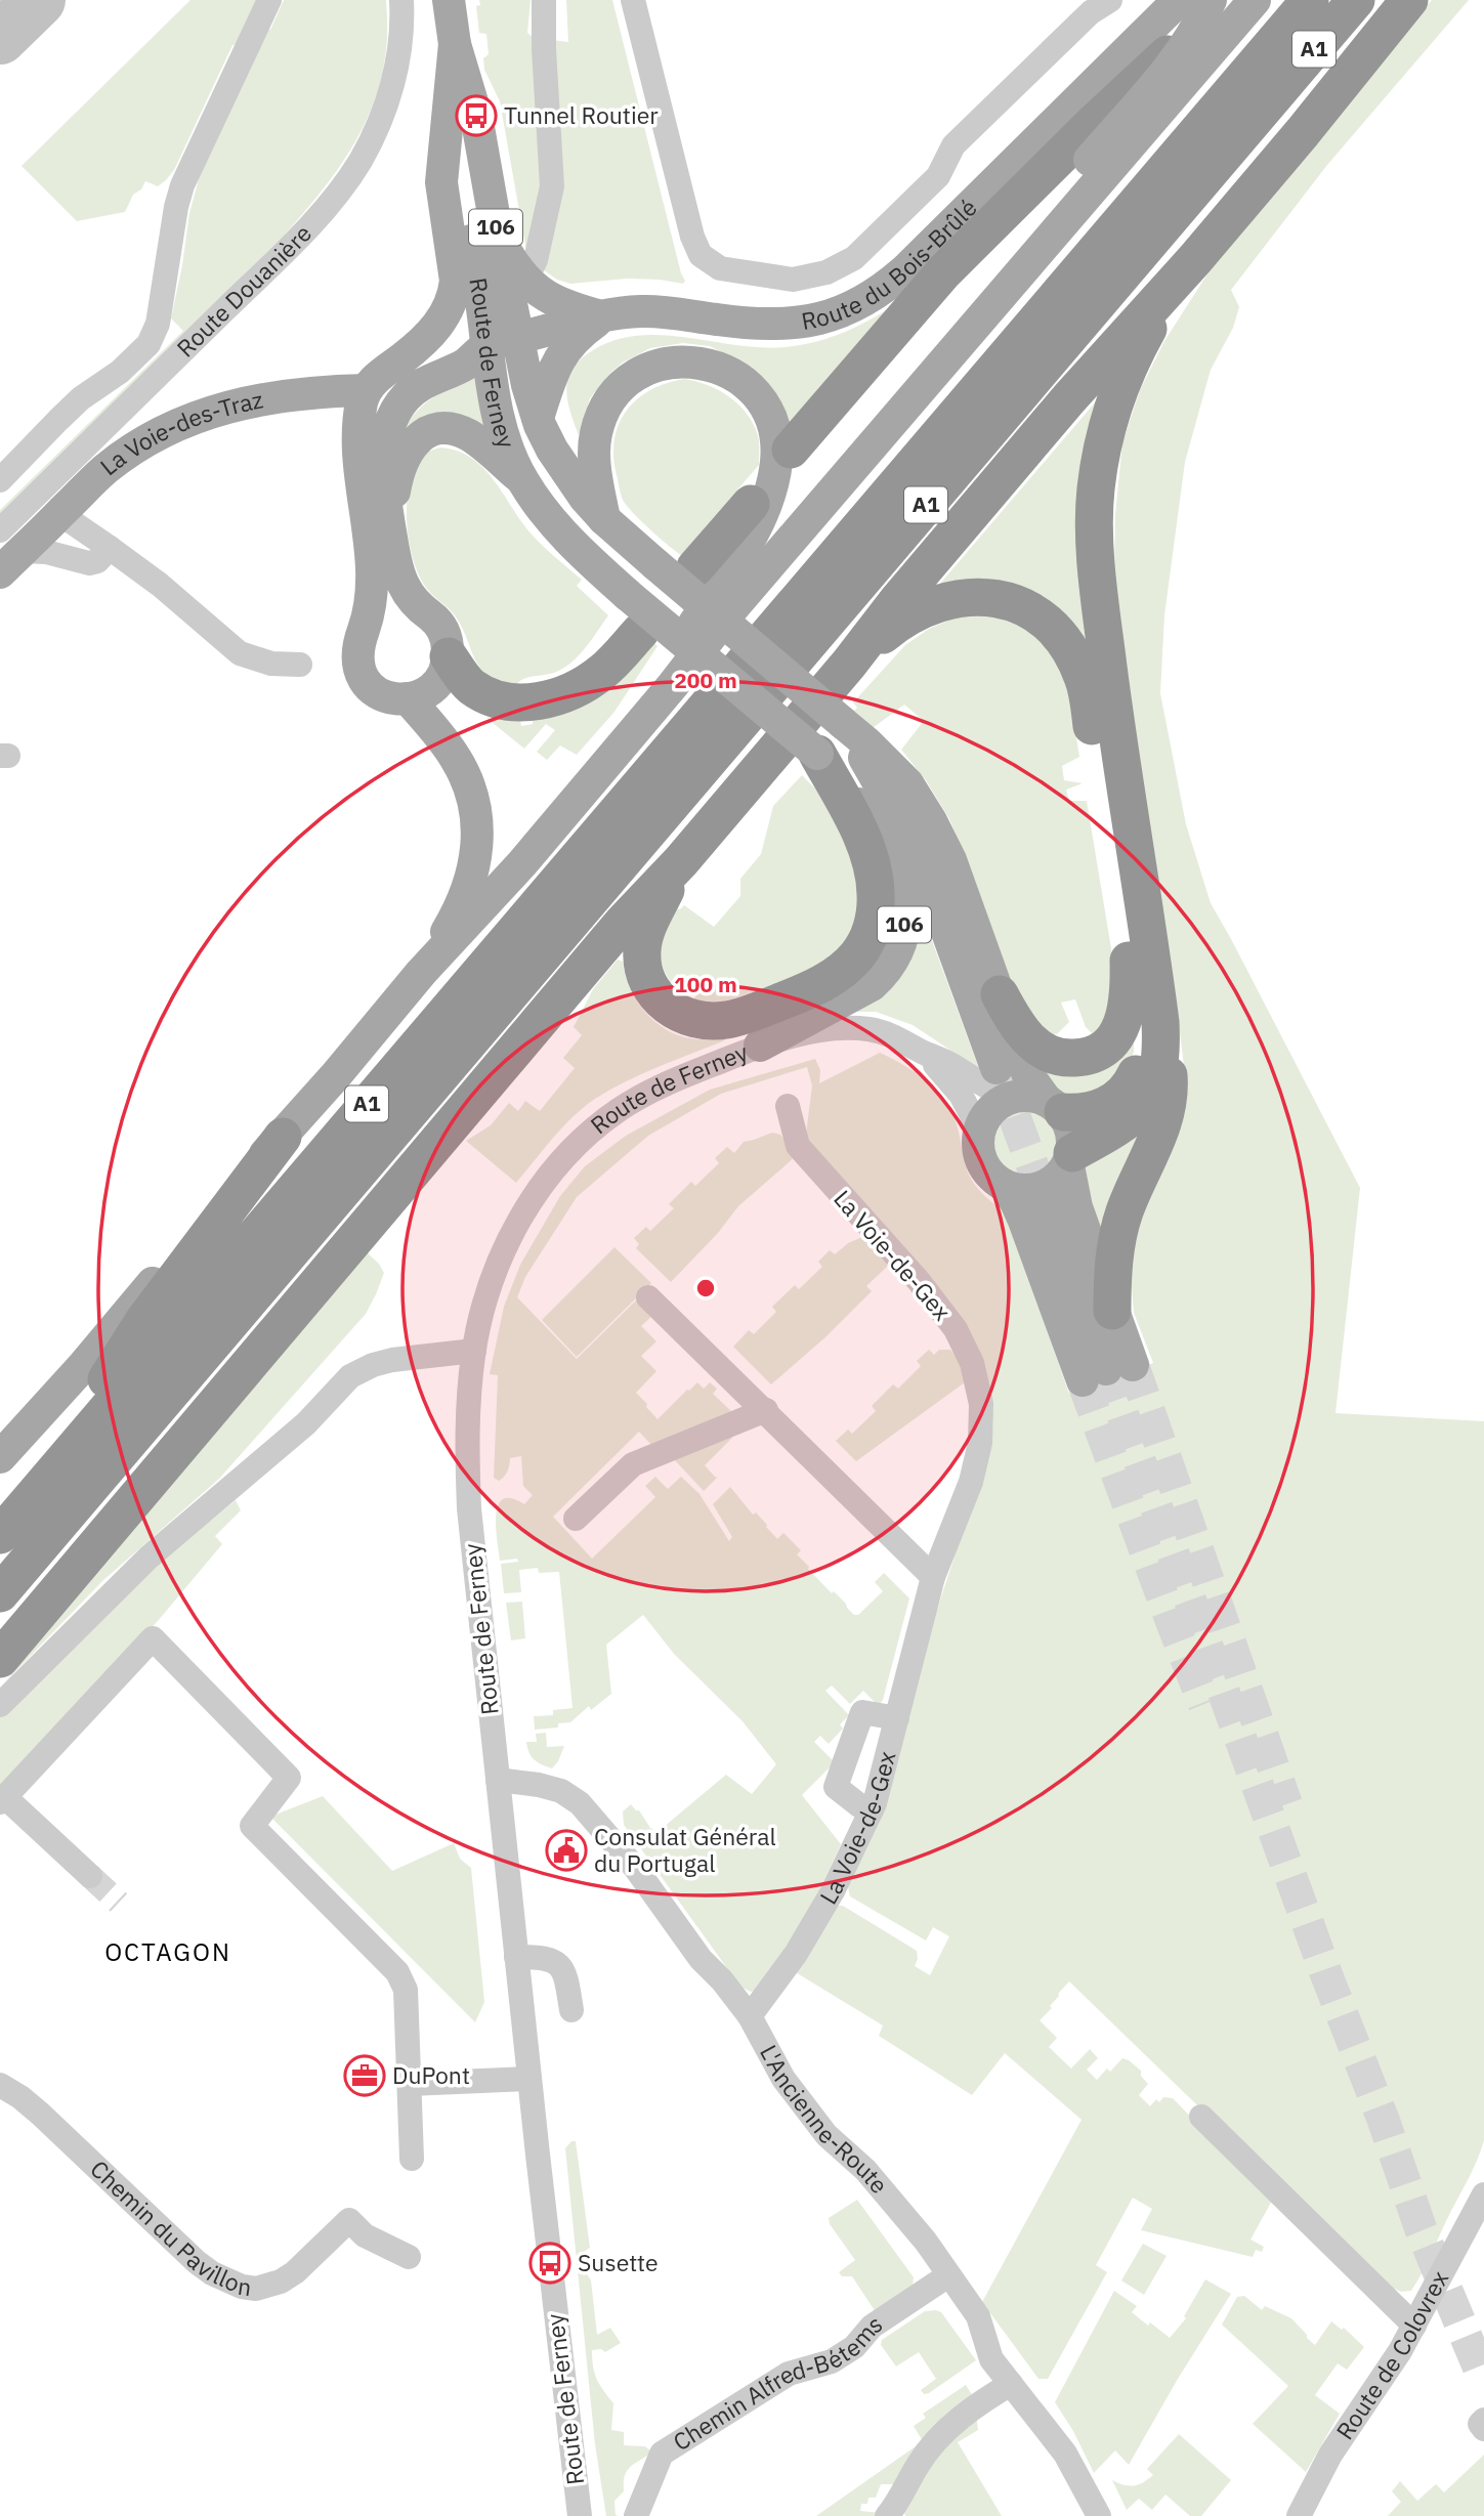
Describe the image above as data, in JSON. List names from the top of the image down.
{
  "streets": {
    "highway": ["A1"],
    "main road": [
      "106",
      "Route du Bois-Brûlé",
      "Route de Ferney",
      "La Voie-des-Traz"
    ],
    "street": [
      "Route Douanière",
      "La Voie-de-Gex",
      "L'Ancienne-Route",
      "Chemin du Pavillon",
      "Route de Colovrex",
      "Chemin Alfred-Bétems"
    ]
  },
  "crossings": [
    ["106", "Route de Ferney"],
    ["Route du Bois-Brûlé", "Route de Ferney"],
    ["Route Douanière", "La Voie-des-Traz"],
    ["Route de Ferney", "L'Ancienne-Route"],
    ["La Voie-de-Gex", "L'Ancienne-Route"],
    ["L'Ancienne-Route", "Chemin Alfred-Bétems"]
  ],
  "districts": ["OCTAGON"],
  "places": {
    "bus stop": ["Tunnel Routier", "Susette"],
    "public building": ["Consulat Général du Portugal"],
    "office": ["DuPont"]
  },
  "rings": ["200 m", "100 m"]
}
